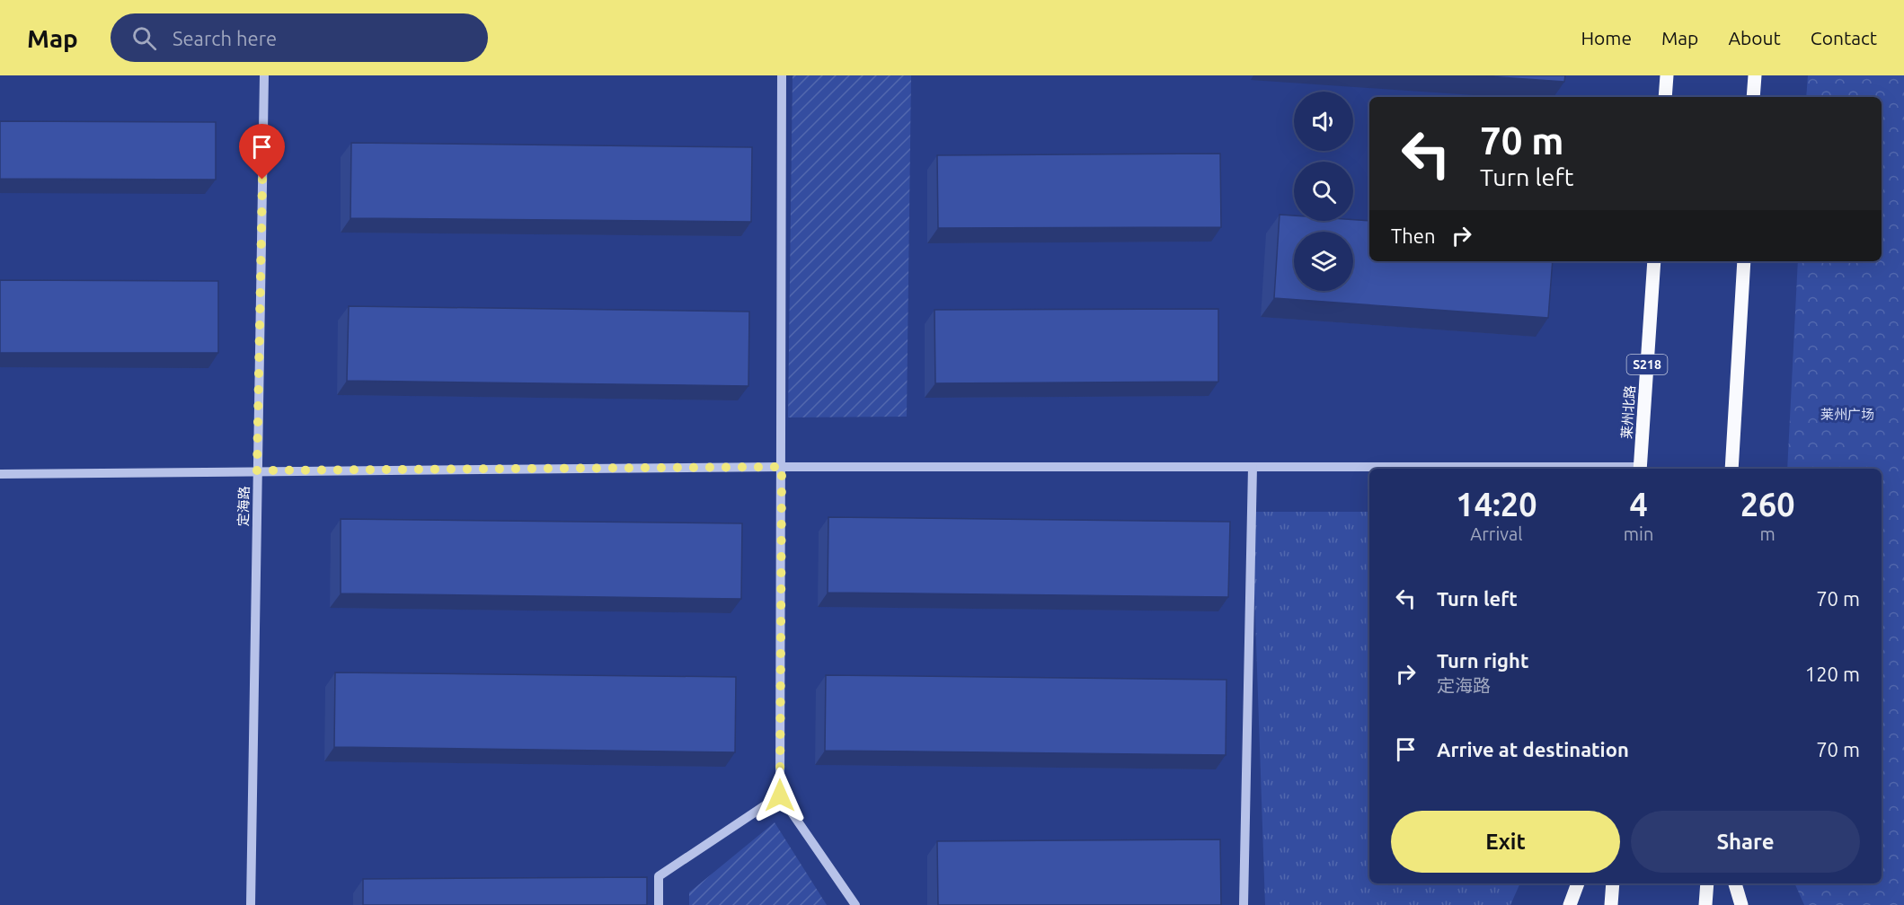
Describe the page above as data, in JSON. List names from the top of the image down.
{
  "streets": {
    "main road": ["S218", "莱州北路"],
    "street": ["定海路"]
  },
  "parks": ["莱州广场"],
  "page": {
    "header": "Map",
    "search": "Search here",
    "nav": [
      "Home",
      "Map",
      "About",
      "Contact"
    ],
    "turn": ["70 m", "Turn left"],
    "then": "Then",
    "eta": [
      "14:20",
      "Arrival",
      "4",
      "min",
      "260",
      "m"
    ],
    "list": [
      {
        "name": "Turn left",
        "value": "70 m"
      },
      {
        "name": "Turn right",
        "note": "定海路",
        "value": "120 m"
      },
      {
        "name": "Arrive at destination",
        "value": "70 m"
      }
    ],
    "buttons": ["Exit", "Share"]
  }
}
